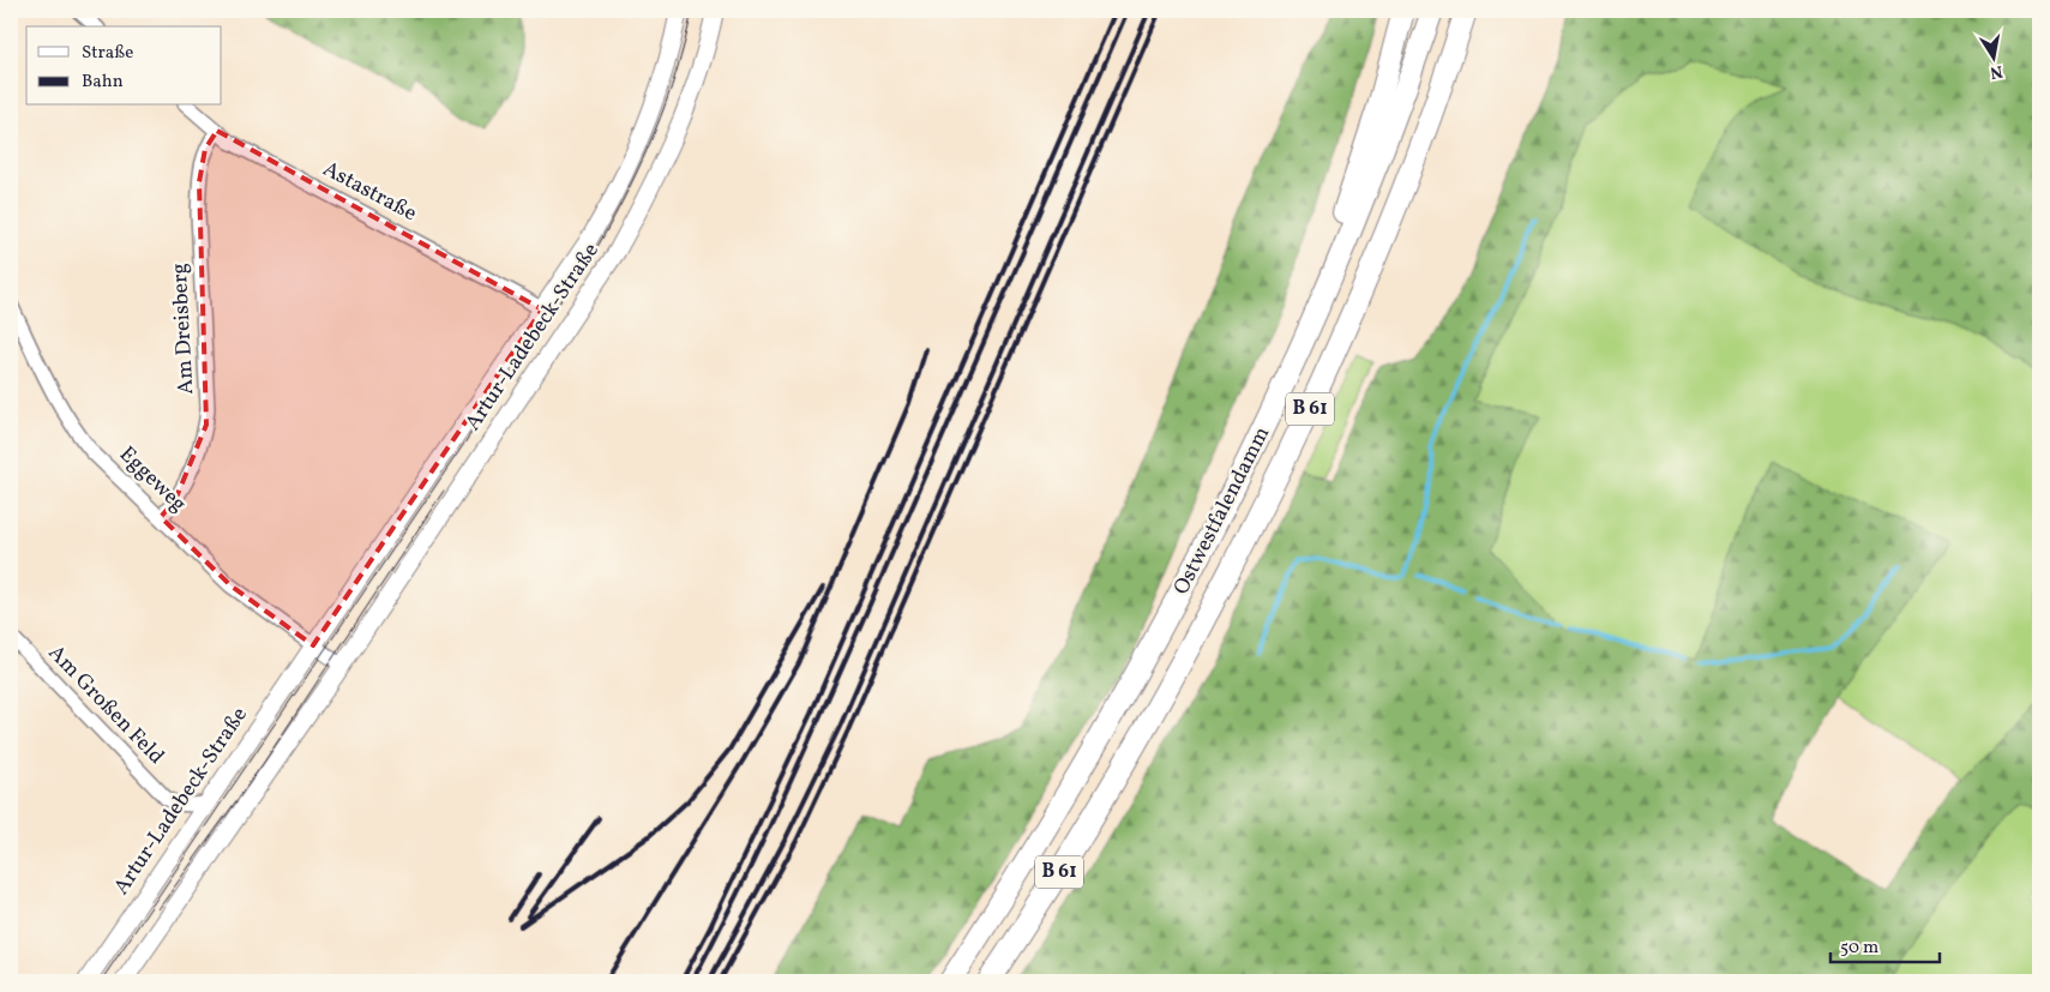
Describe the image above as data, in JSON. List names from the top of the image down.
{
  "streets": {
    "highway": ["B 61", "Ostwestfalendamm"],
    "street": [
      "Astastraße",
      "Am Dreisberg",
      "Artur-Ladebeck-Straße",
      "Eggeweg",
      "Am Großen Feld"
    ]
  },
  "crossings": [
    ["Astastraße", "Am Dreisberg"],
    ["Astastraße", "Artur-Ladebeck-Straße"],
    ["Am Dreisberg", "Eggeweg"],
    ["Artur-Ladebeck-Straße", "Eggeweg"],
    ["Artur-Ladebeck-Straße", "Am Großen Feld"],
    ["B 61", "Ostwestfalendamm"]
  ],
  "legend": ["Straße", "Bahn"],
  "scale_bar": "50 m",
  "north": "bottom"
}
